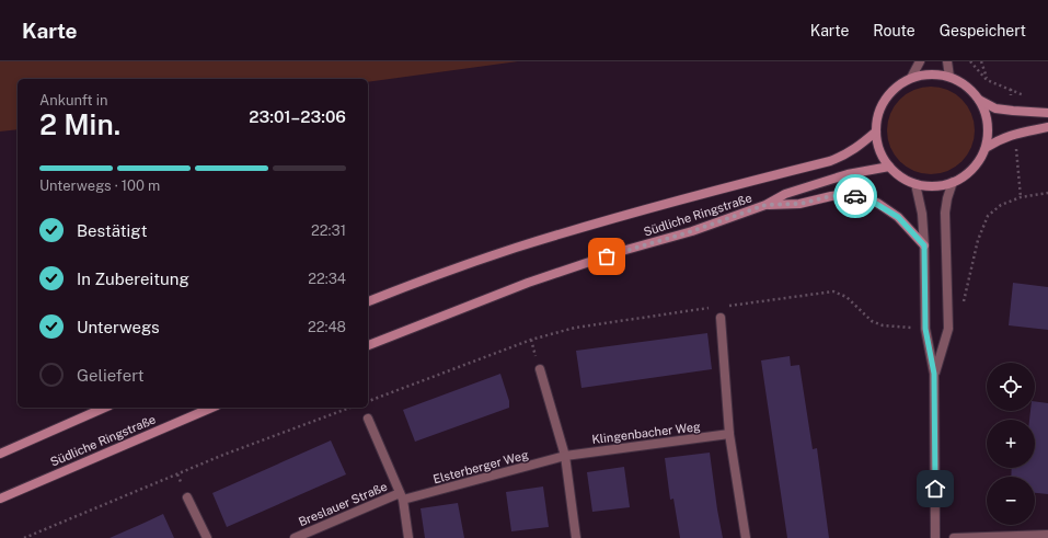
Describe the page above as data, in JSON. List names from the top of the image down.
{
  "streets": {
    "main road": ["Südliche Ringstraße"],
    "street": ["Klingenbacher Weg", "Elsterberger Weg", "Breslauer Straße"]
  },
  "crossings": [
    ["Klingenbacher Weg", "Elsterberger Weg"],
    ["Elsterberger Weg", "Breslauer Straße"]
  ],
  "page": {
    "header": "Karte",
    "nav": ["Karte", "Route", "Gespeichert"],
    "heading": ["2 Min.", "Ankunft in", "23:01–23:06"],
    "bar": "Unterwegs · 100 m",
    "list": [
      ["Bestätigt", "22:31"],
      ["In Zubereitung", "22:34"],
      ["Unterwegs", "22:48"],
      "Geliefert"
    ],
    "map_buttons": ["+", "−"]
  }
}
